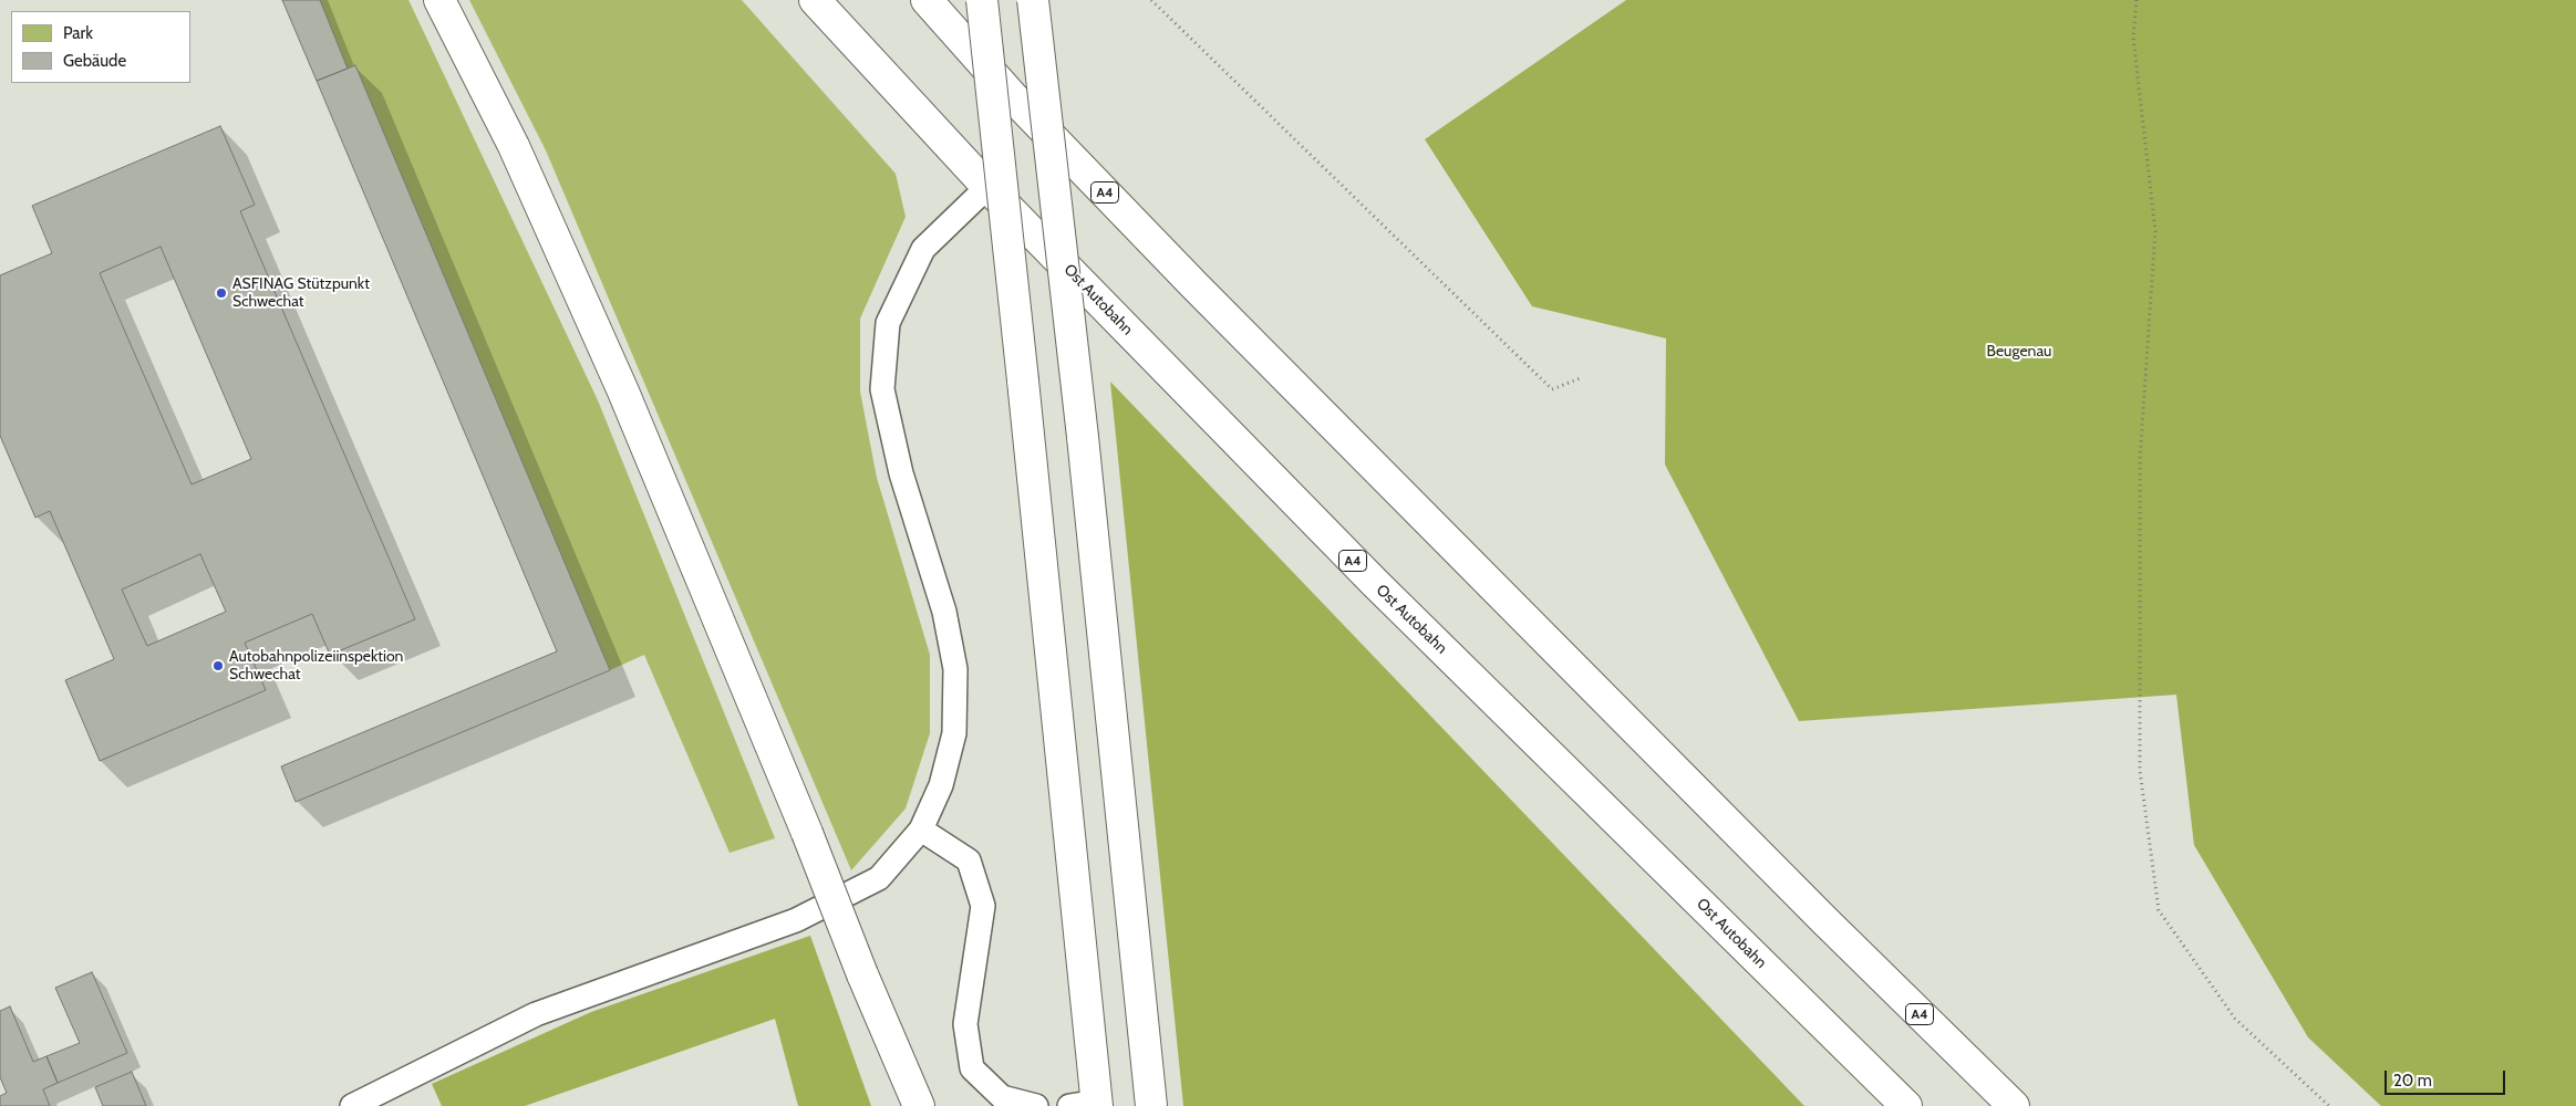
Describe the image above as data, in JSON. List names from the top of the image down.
{
  "streets": {
    "highway": ["A4", "Ost Autobahn"]
  },
  "parks": ["Beugenau"],
  "places": ["ASFINAG Stützpunkt Schwechat", "Autobahnpolizeiinspektion Schwechat"],
  "legend": ["Park", "Gebäude"],
  "scale_bar": "20 m"
}
